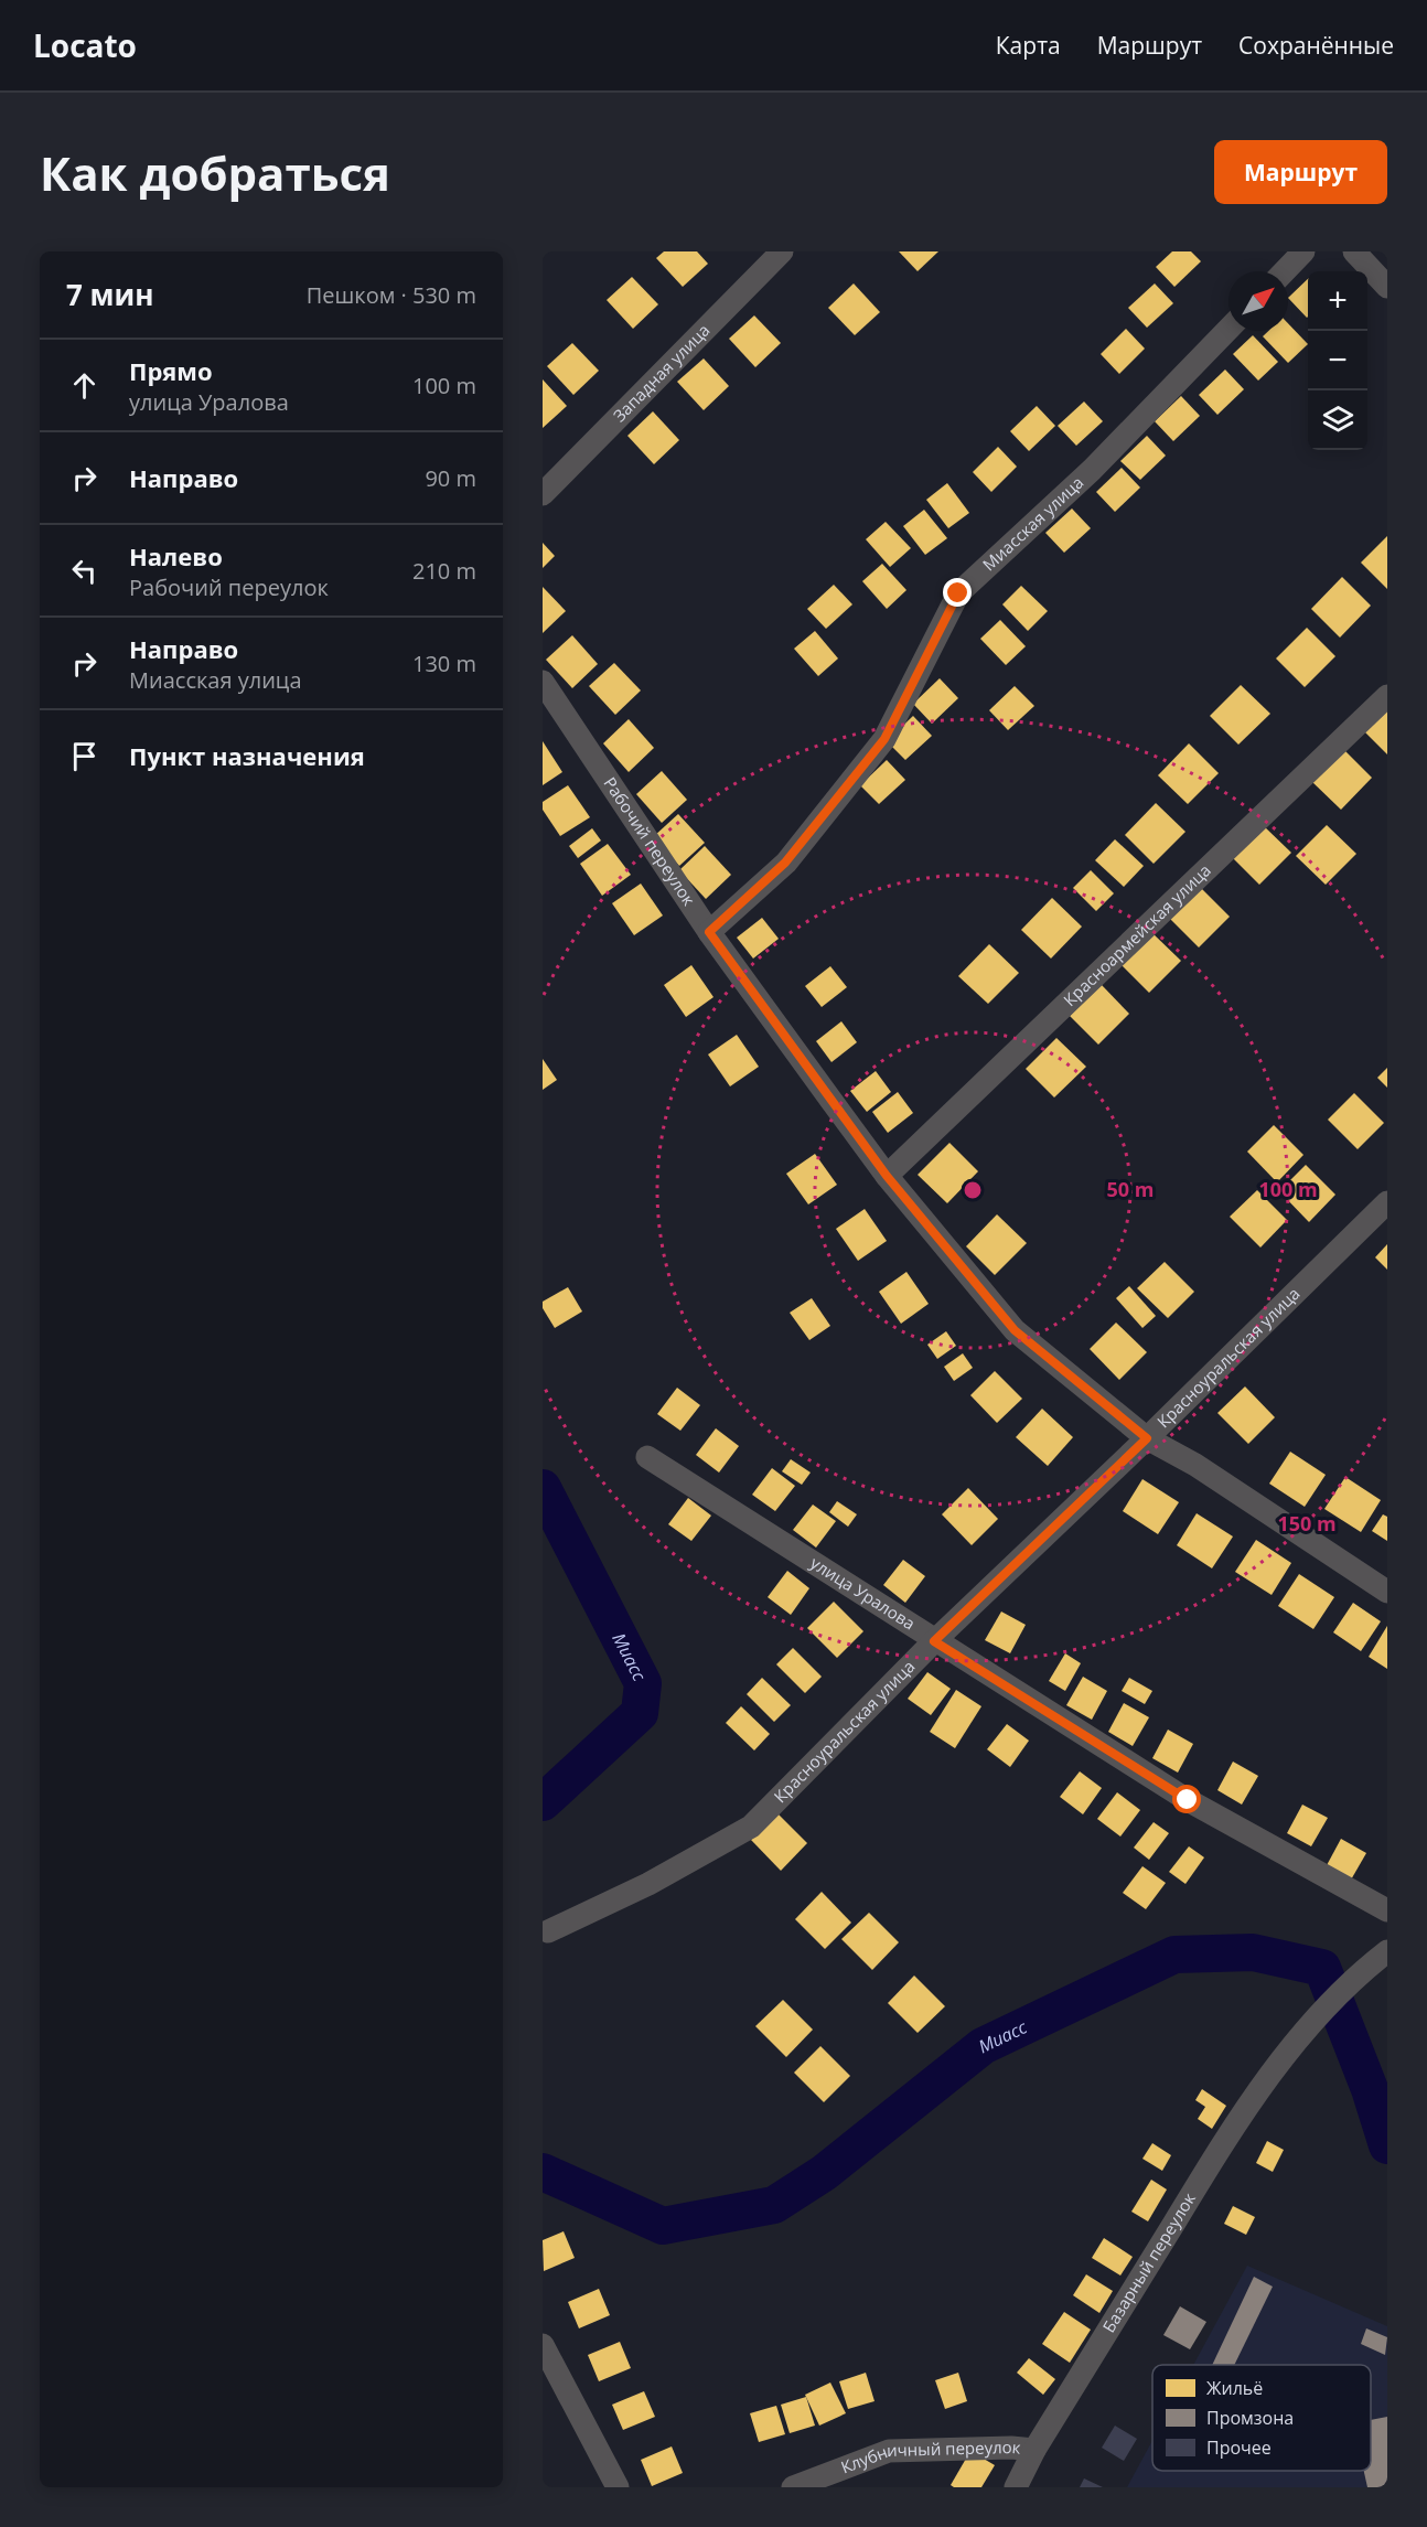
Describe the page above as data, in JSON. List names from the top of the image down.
{
  "streets": {
    "street": [
      "Западная улица",
      "Миасская улица",
      "Рабочий переулок",
      "Красноармейская улица",
      "Красноуральская улица",
      "улица Уралова",
      "Базарный переулок",
      "Клубничный переулок"
    ]
  },
  "crossings": [
    ["Миасская улица", "Рабочий переулок"],
    ["Рабочий переулок", "Красноармейская улица"],
    ["Рабочий переулок", "Красноуральская улица"],
    ["Красноуральская улица", "улица Уралова"],
    ["Базарный переулок", "Клубничный переулок"]
  ],
  "water": ["Миасс"],
  "legend": ["Жильё", "Промзона", "Прочее"],
  "north": "top right",
  "page": {
    "header": "Locato",
    "nav": ["Карта", "Маршрут", "Сохранённые"],
    "buttons": "Маршрут",
    "title": "Как добраться",
    "heading": ["7 мин", "Пешком · 530 m"],
    "map_buttons": ["+", "−"],
    "list": [
      ["Прямо", "улица Уралова", "100 m"],
      ["Направо", "90 m"],
      ["Налево", "Рабочий переулок", "210 m"],
      ["Направо", "Миасская улица", "130 m"],
      "Пункт назначения"
    ]
  },
  "rings": ["50 m", "100 m", "150 m"]
}
